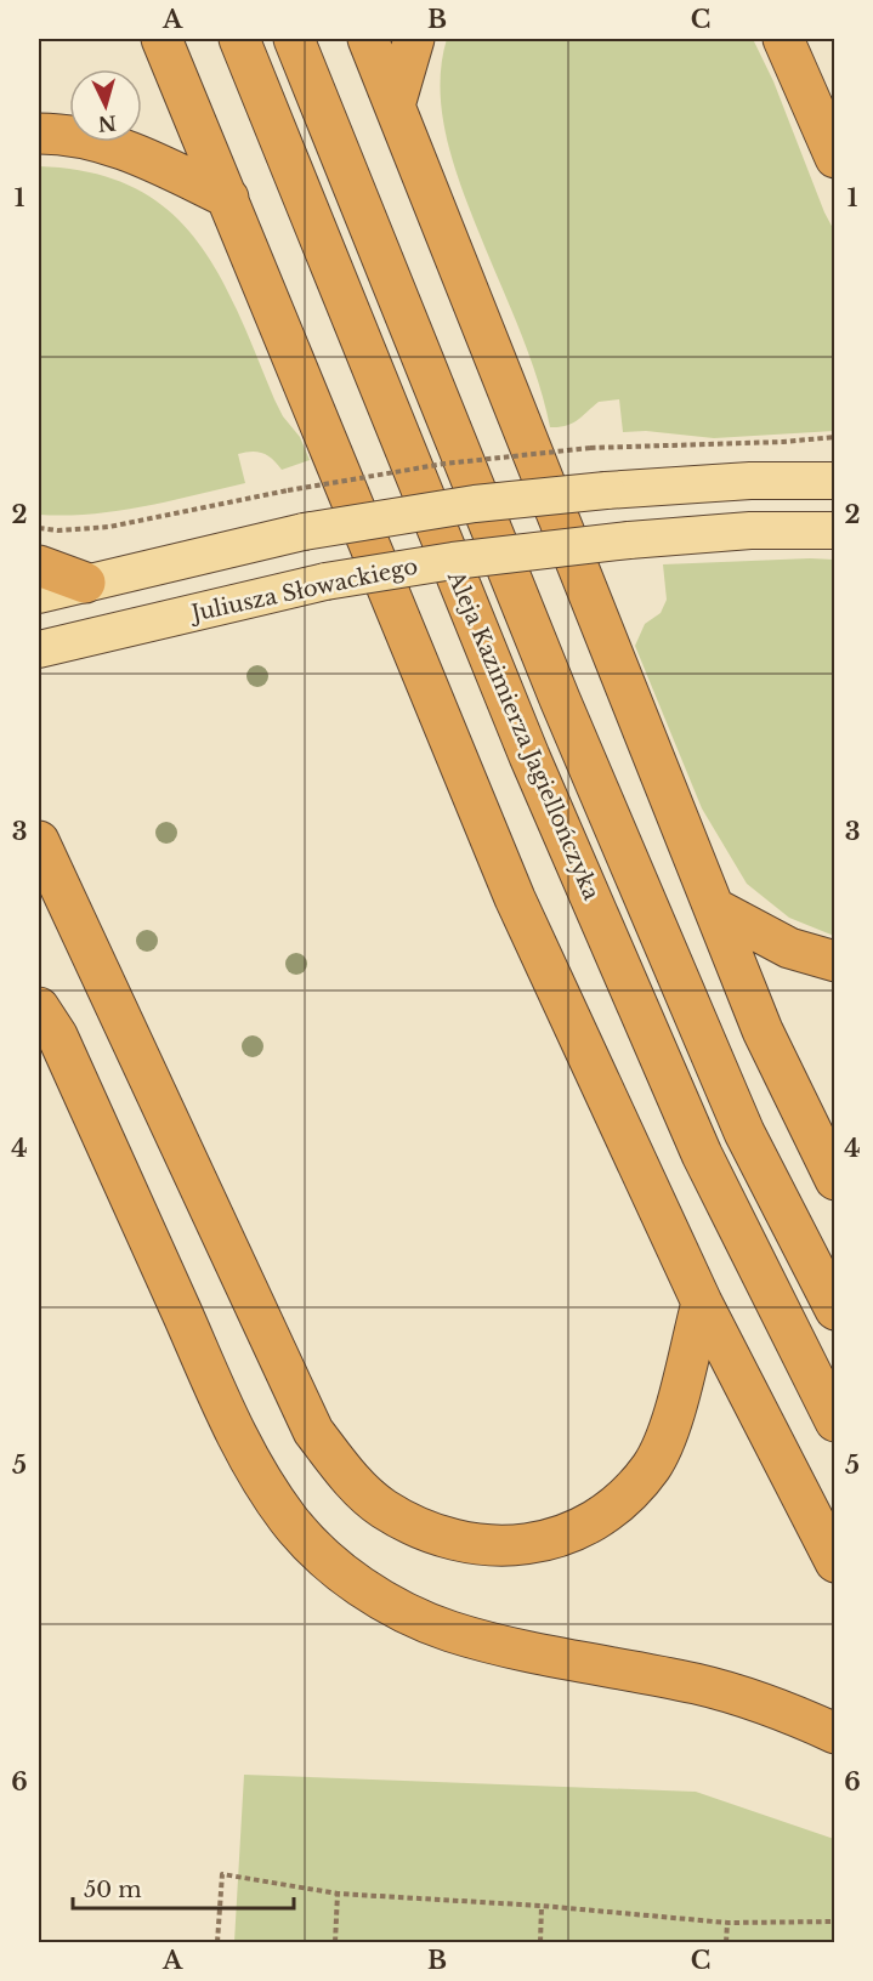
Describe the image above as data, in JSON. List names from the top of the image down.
{
  "streets": {
    "highway": ["Aleja Kazimierza Jagiellończyka"],
    "main road": ["Juliusza Słowackiego"]
  },
  "scale_bar": "50 m",
  "north": "bottom",
  "grid": {
    "columns": ["A", "B", "C"],
    "rows": [
      "1",
      "2",
      "3",
      "4",
      "5",
      "6"
    ]
  }
}
